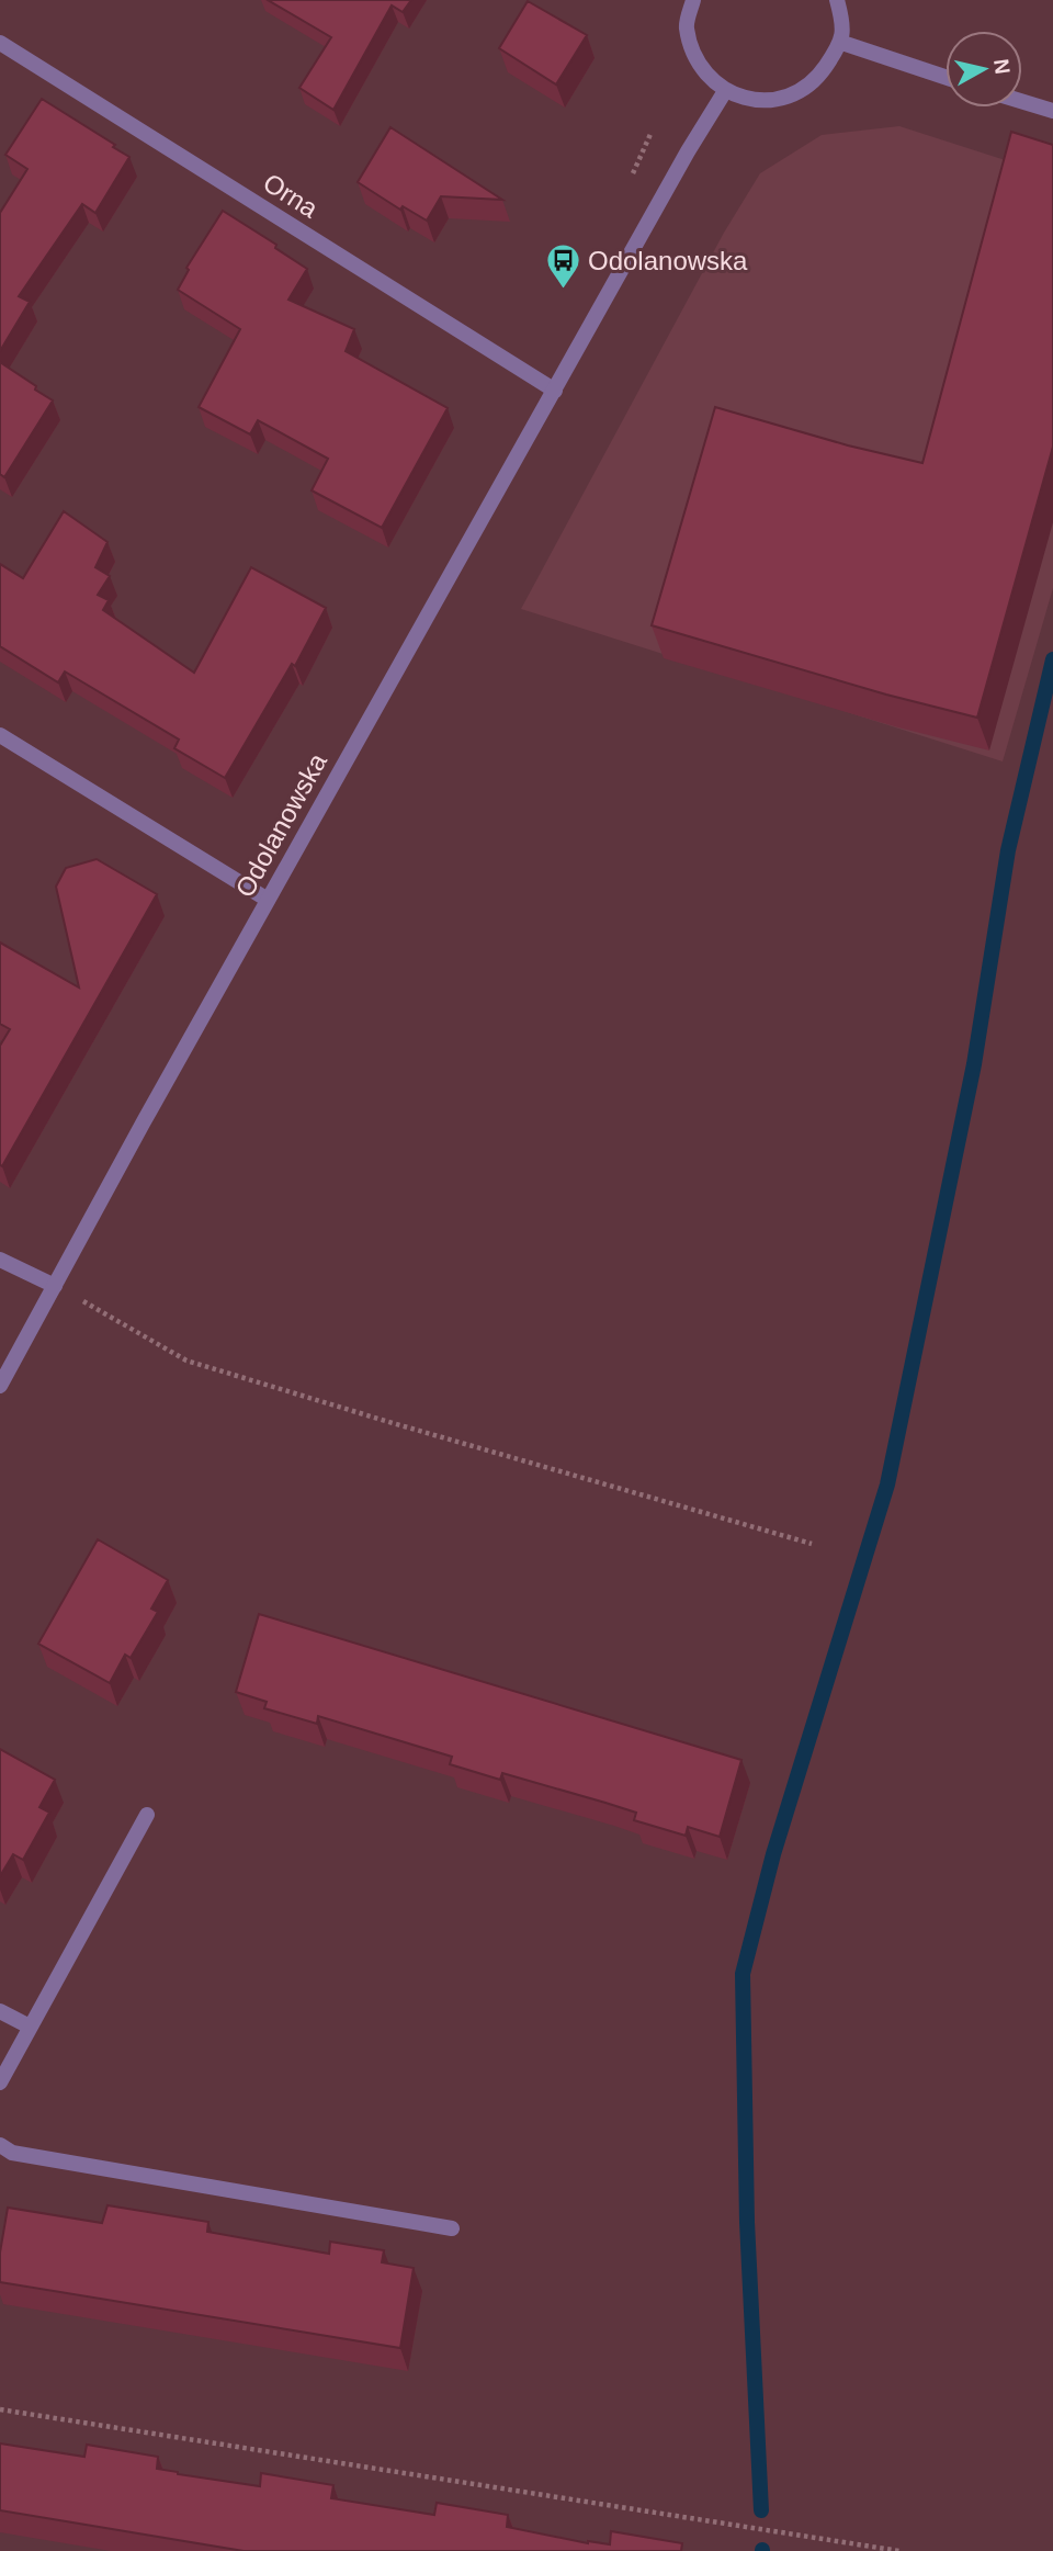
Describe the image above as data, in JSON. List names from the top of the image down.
{
  "streets": {
    "street": ["Orna", "Odolanowska"]
  },
  "crossings": [
    ["Orna", "Odolanowska"]
  ],
  "places": {
    "bus stop": ["Odolanowska"]
  },
  "north": "right"
}
